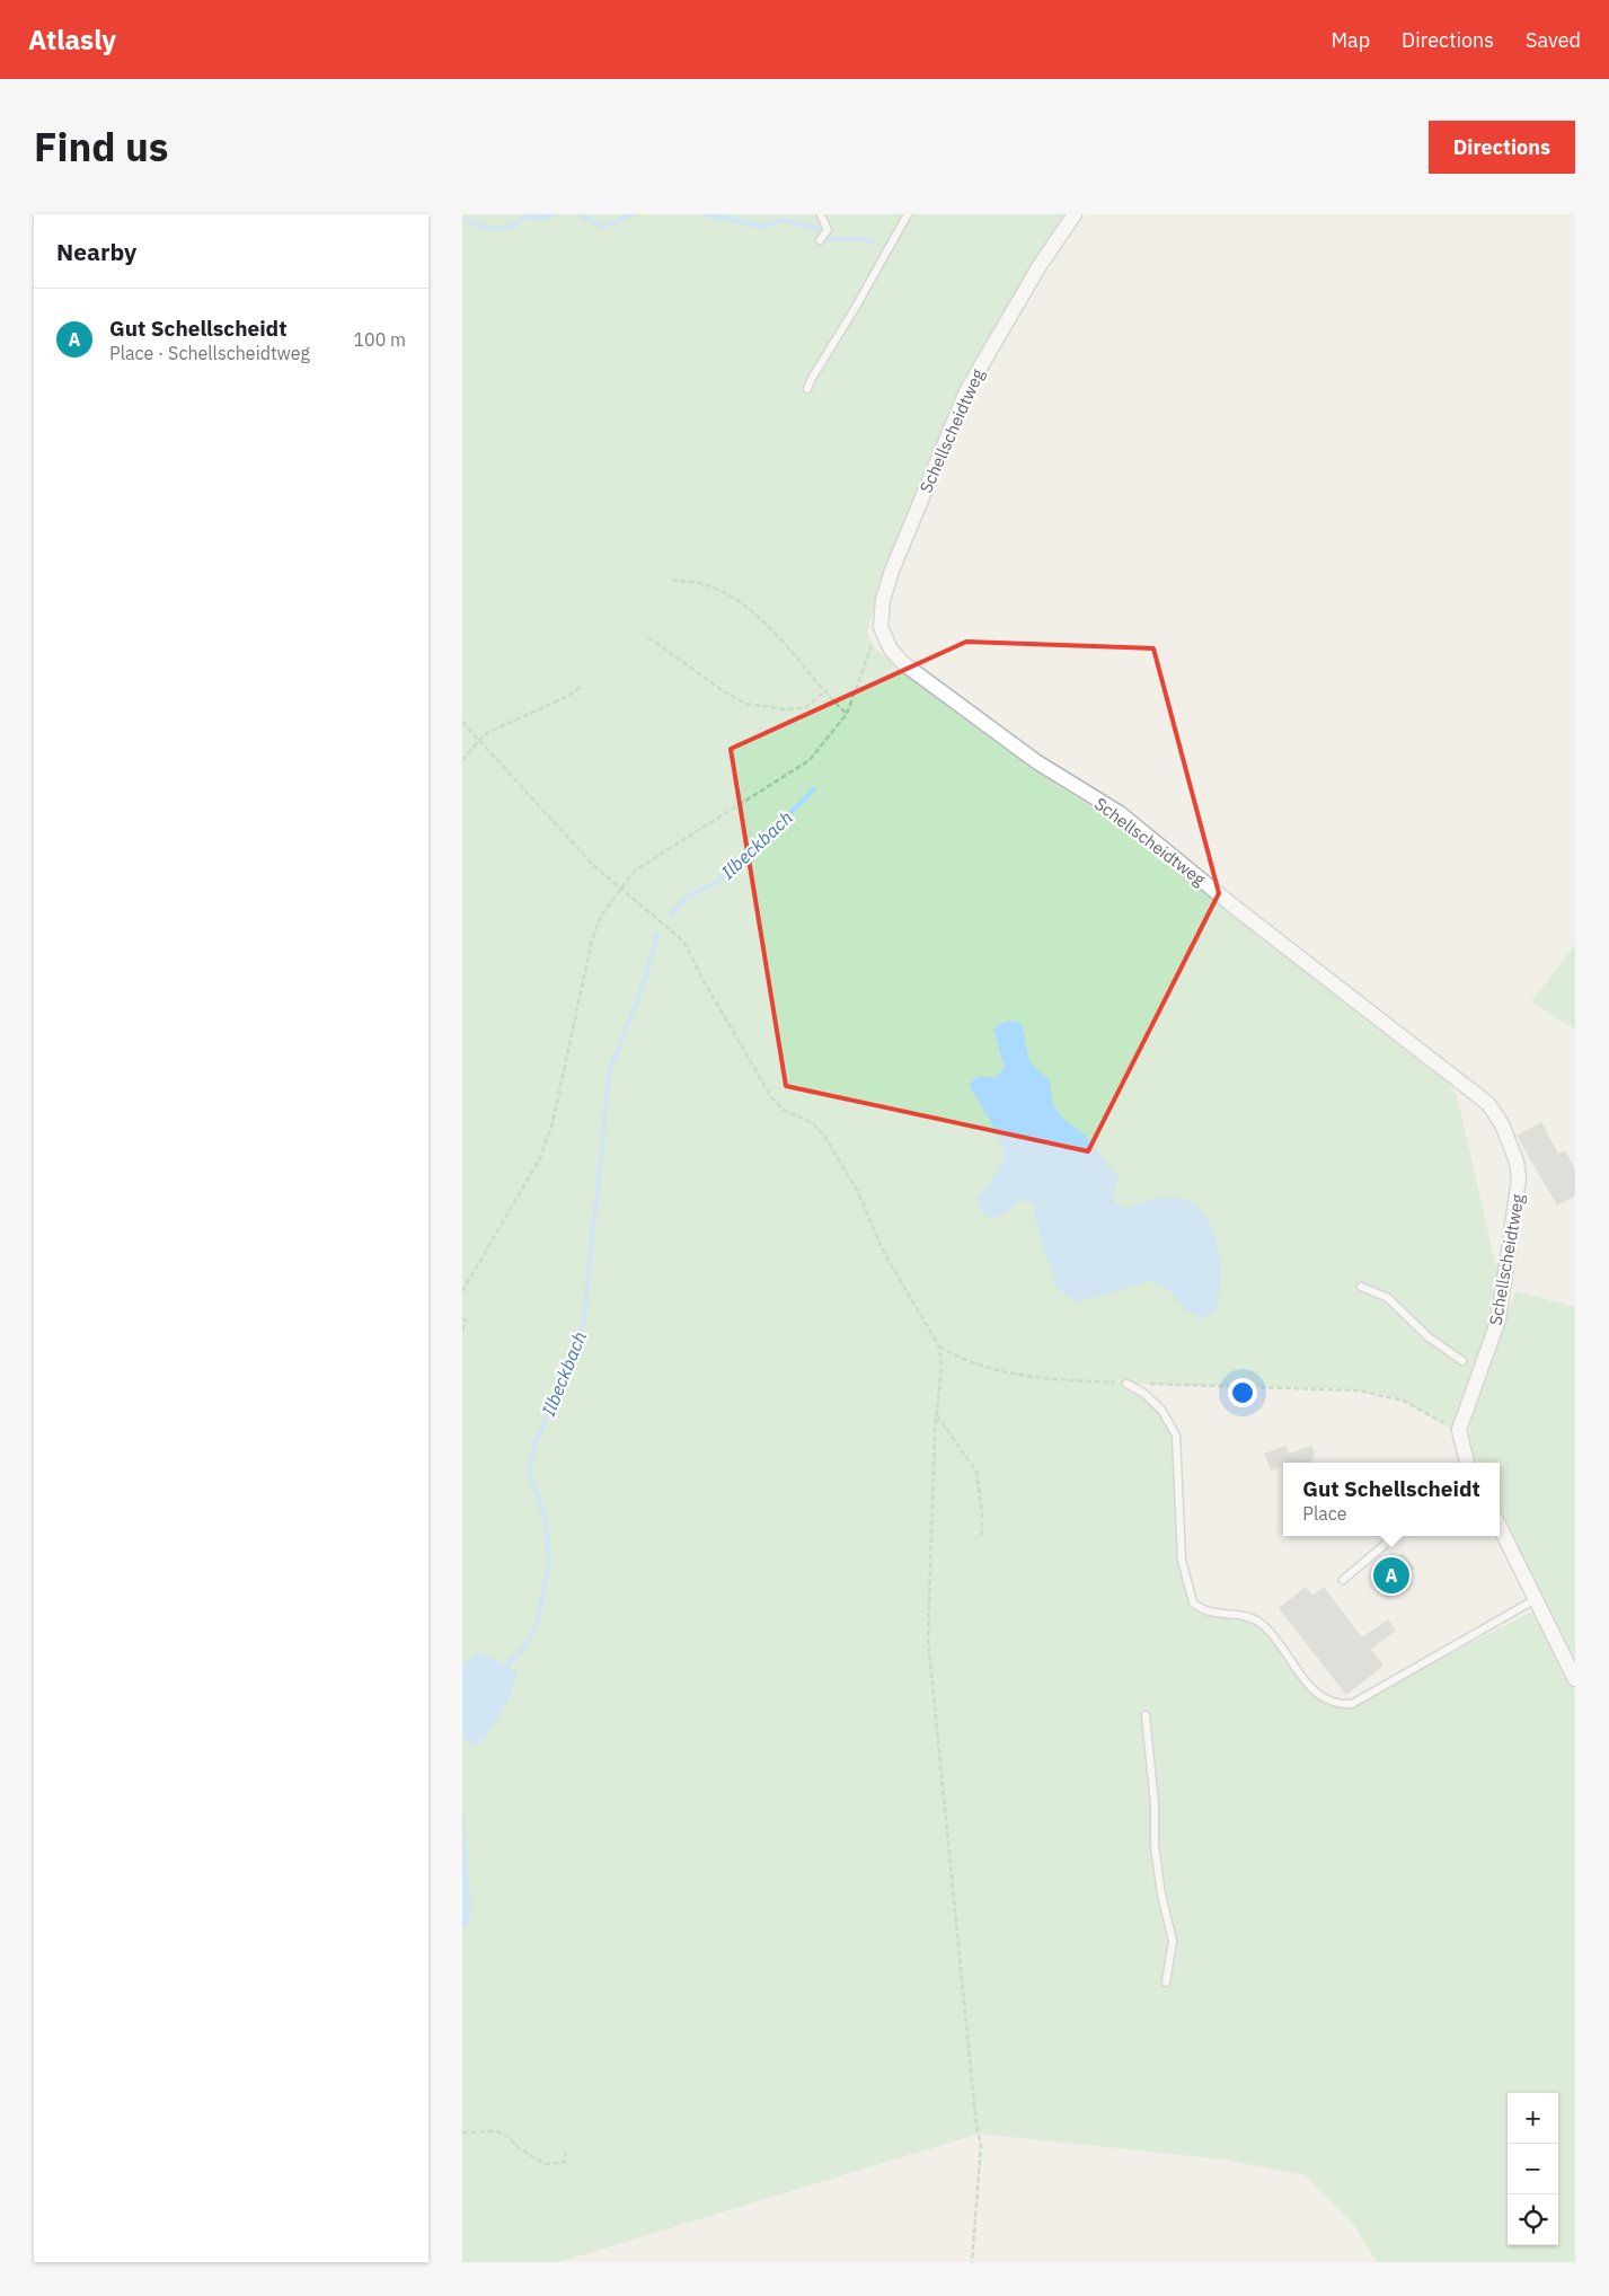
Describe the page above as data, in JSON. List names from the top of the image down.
{
  "streets": {
    "street": ["Schellscheidtweg"]
  },
  "water": ["Ilbeckbach"],
  "page": {
    "header": "Atlasly",
    "nav": ["Map", "Directions", "Saved"],
    "title": "Find us",
    "buttons": "Directions",
    "heading": "Nearby",
    "list": [
      {
        "mark": "A",
        "name": "Gut Schellscheidt",
        "note": "Place · Schellscheidtweg",
        "value": "100 m"
      }
    ],
    "popup": ["Gut Schellscheidt", "Place"],
    "pins": "A",
    "map_buttons": ["+", "−"]
  }
}
